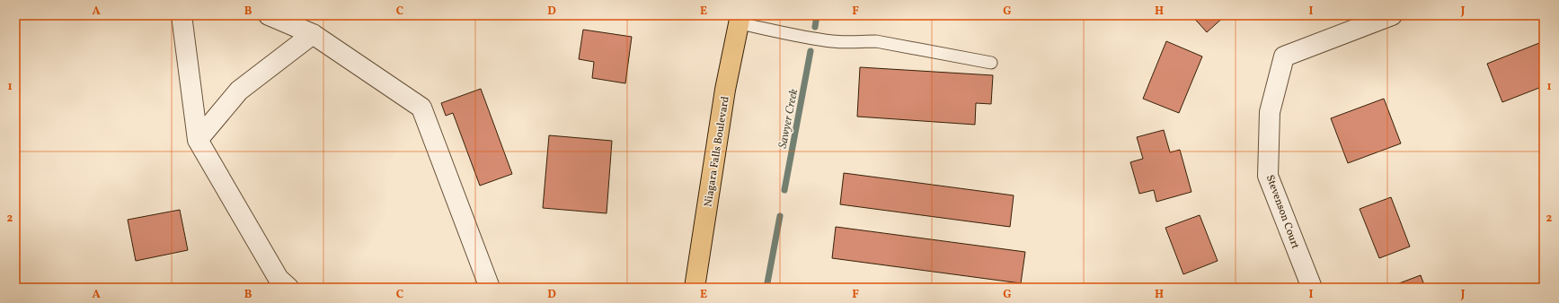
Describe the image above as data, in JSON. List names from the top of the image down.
{
  "streets": {
    "main road": ["Niagara Falls Boulevard"],
    "street": ["Stevenson Court"]
  },
  "water": ["Sawyer Creek"],
  "grid": {
    "columns": [
      "A",
      "B",
      "C",
      "D",
      "E",
      "F",
      "G",
      "H",
      "I",
      "J"
    ],
    "rows": ["1", "2"]
  }
}
